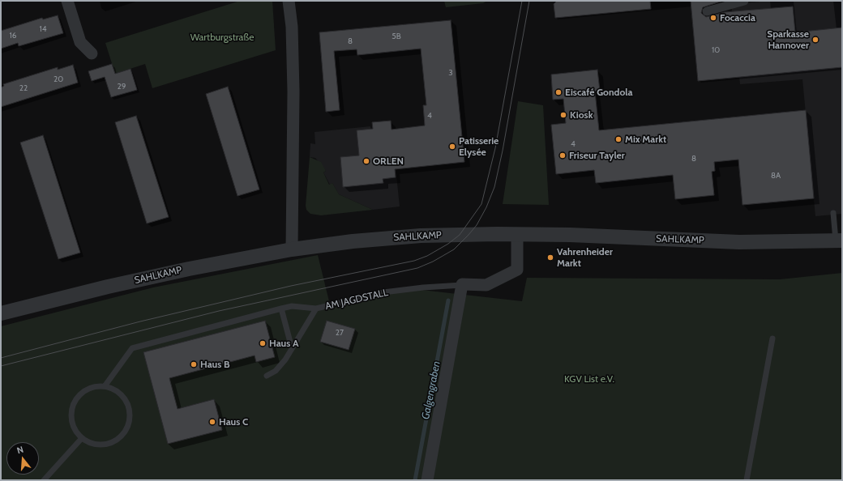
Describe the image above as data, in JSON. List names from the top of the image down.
{
  "streets": {
    "street": ["SAHLKAMP", "AM JAGDSTALL"]
  },
  "crossings": [
    ["SAHLKAMP", "AM JAGDSTALL"]
  ],
  "water": ["Galgengraben"],
  "parks": ["Wartburgstraße", "KGV List e.V."],
  "places": [
    "Focaccia",
    "Sparkasse Hannover",
    "Eiscafé Gondola",
    "Kiosk",
    "Mix Markt",
    "Patisserie Elysée",
    "Friseur Tayler",
    "ORLEN",
    "Vahrenheider Markt",
    "Haus A",
    "Haus B",
    "Haus C"
  ],
  "house_numbers": [
    "14",
    "16",
    "5B",
    "8",
    "10",
    "3",
    "20",
    "29",
    "22",
    "4",
    "4",
    "8",
    "8A",
    "27"
  ],
  "north": "top"
}
